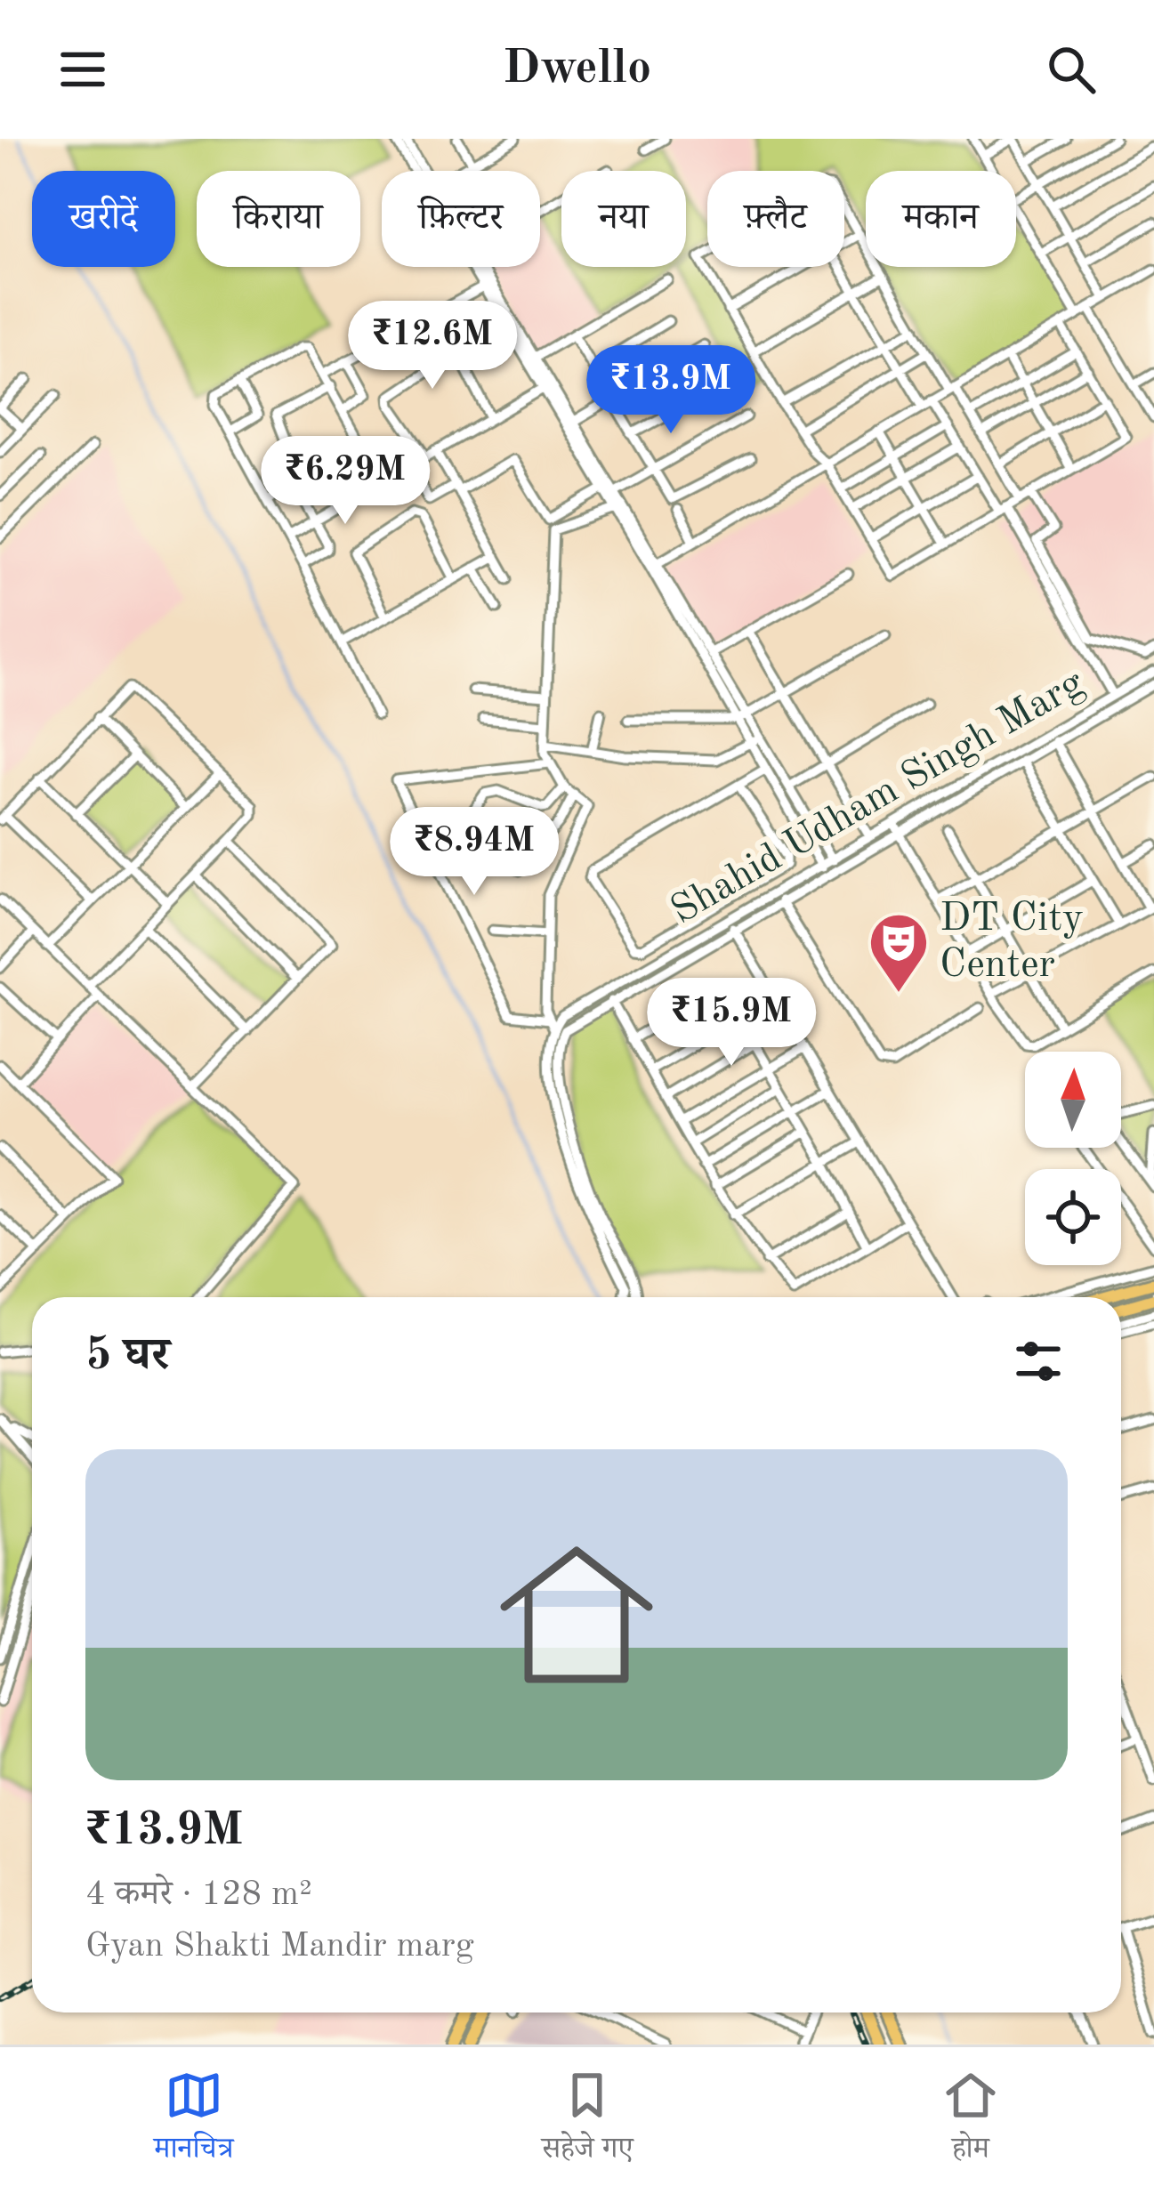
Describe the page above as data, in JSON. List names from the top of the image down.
{
  "streets": {
    "street": ["Shahid Udham Singh Marg"]
  },
  "places": {
    "theatre": ["DT City Center"]
  },
  "north": "top",
  "page": {
    "header": "Dwello",
    "chip": [
      "खरीदें",
      "किराया",
      "फ़िल्टर",
      "नया",
      "फ़्लैट",
      "मकान"
    ],
    "price": [
      "₹12.6M",
      "₹13.9M",
      "₹6.29M",
      "₹8.94M",
      "₹15.9M"
    ],
    "heading": "5 घर",
    "list": [
      {
        "name": "₹13.9M",
        "note": "4 कमरे · 128 m² · Gyan Shakti Mandir marg"
      }
    ],
    "tabs": ["मानचित्र", "सहेजे गए", "होम"]
  }
}
